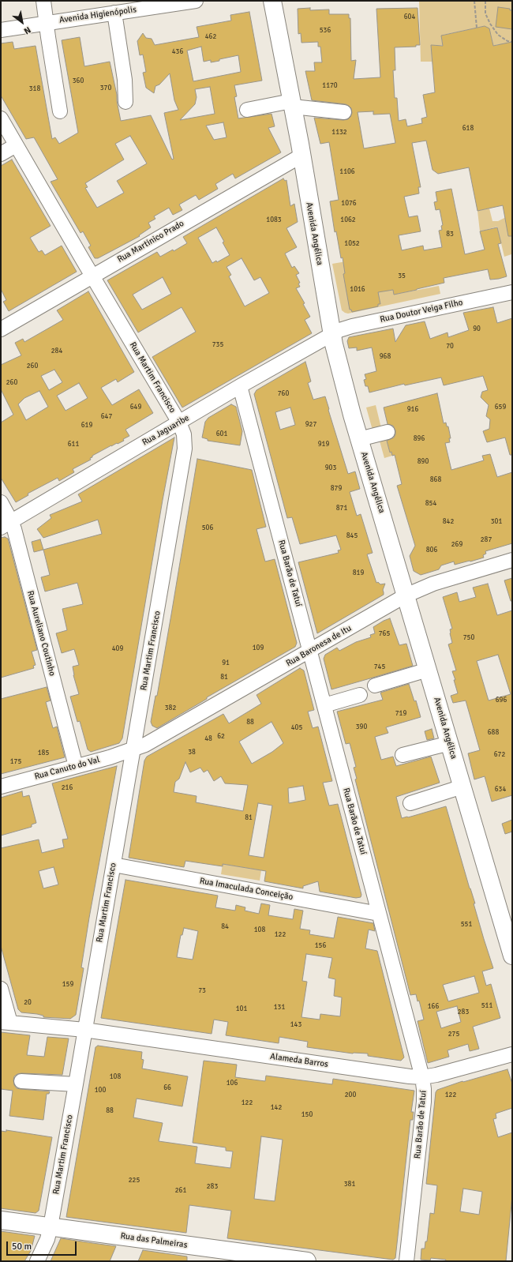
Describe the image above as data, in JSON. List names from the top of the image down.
{
  "streets": {
    "main road": ["Avenida Angélica", "Rua das Palmeiras"],
    "street": [
      "Avenida Higienópolis",
      "Rua Martinico Prado",
      "Rua Doutor Veiga Filho",
      "Rua Martim Francisco",
      "Rua Jaguaribe",
      "Rua Barão de Tatuí",
      "Rua Aureliano Coutinho",
      "Rua Baronesa de Itu",
      "Rua Canuto do Val",
      "Rua Imaculada Conceição",
      "Alameda Barros"
    ]
  },
  "crossings": [
    ["Avenida Angélica", "Rua Martinico Prado"],
    ["Avenida Angélica", "Rua Doutor Veiga Filho"],
    ["Avenida Angélica", "Rua Jaguaribe"],
    ["Avenida Angélica", "Rua Baronesa de Itu"],
    ["Rua Martinico Prado", "Rua Martim Francisco"],
    ["Rua Doutor Veiga Filho", "Rua Jaguaribe"],
    ["Rua Martim Francisco", "Rua Jaguaribe"],
    ["Rua Martim Francisco", "Rua Baronesa de Itu"],
    ["Rua Martim Francisco", "Rua Canuto do Val"],
    ["Rua Martim Francisco", "Rua Imaculada Conceição"],
    ["Rua Martim Francisco", "Alameda Barros"],
    ["Rua Martim Francisco", "Rua das Palmeiras"],
    ["Rua Jaguaribe", "Rua Barão de Tatuí"],
    ["Rua Jaguaribe", "Rua Aureliano Coutinho"],
    ["Rua Barão de Tatuí", "Rua Baronesa de Itu"],
    ["Rua Barão de Tatuí", "Rua Imaculada Conceição"],
    ["Rua Barão de Tatuí", "Alameda Barros"],
    ["Rua Aureliano Coutinho", "Rua Canuto do Val"],
    ["Rua Baronesa de Itu", "Rua Canuto do Val"]
  ],
  "house_numbers": [
    "604",
    "536",
    "462",
    "436",
    "360",
    "1170",
    "370",
    "318",
    "618",
    "1132",
    "1106",
    "1076",
    "1083",
    "1062",
    "83",
    "1052",
    "35",
    "1016",
    "90",
    "735",
    "70",
    "284",
    "968",
    "260",
    "260",
    "760",
    "649",
    "659",
    "916",
    "647",
    "927",
    "619",
    "601",
    "896",
    "611",
    "919",
    "890",
    "903",
    "868",
    "879",
    "854",
    "871",
    "842",
    "301",
    "506",
    "845",
    "287",
    "269",
    "806",
    "819",
    "765",
    "750",
    "109",
    "409",
    "91",
    "745",
    "81",
    "696",
    "382",
    "719",
    "88",
    "390",
    "405",
    "688",
    "62",
    "48",
    "38",
    "185",
    "672",
    "175",
    "216",
    "634",
    "81",
    "551",
    "84",
    "108",
    "122",
    "156",
    "159",
    "73",
    "20",
    "511",
    "166",
    "131",
    "101",
    "283",
    "143",
    "275",
    "108",
    "106",
    "66",
    "100",
    "200",
    "122",
    "122",
    "142",
    "88",
    "150",
    "225",
    "381",
    "283",
    "261"
  ],
  "scale_bar": "50 m",
  "north": "bottom right"
}
